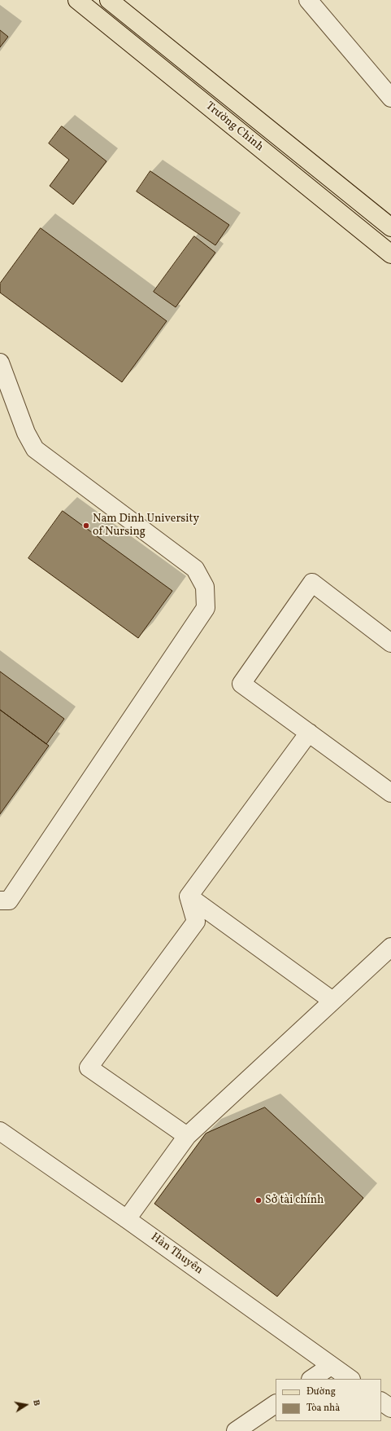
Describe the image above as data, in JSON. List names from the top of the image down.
{
  "streets": {
    "main road": ["Trường Chinh"],
    "street": ["Hàn Thuyên"]
  },
  "places": ["Nam Dinh University of Nursing", "Sở tài chính"],
  "legend": ["Đường", "Tòa nhà"],
  "north": "right"
}
